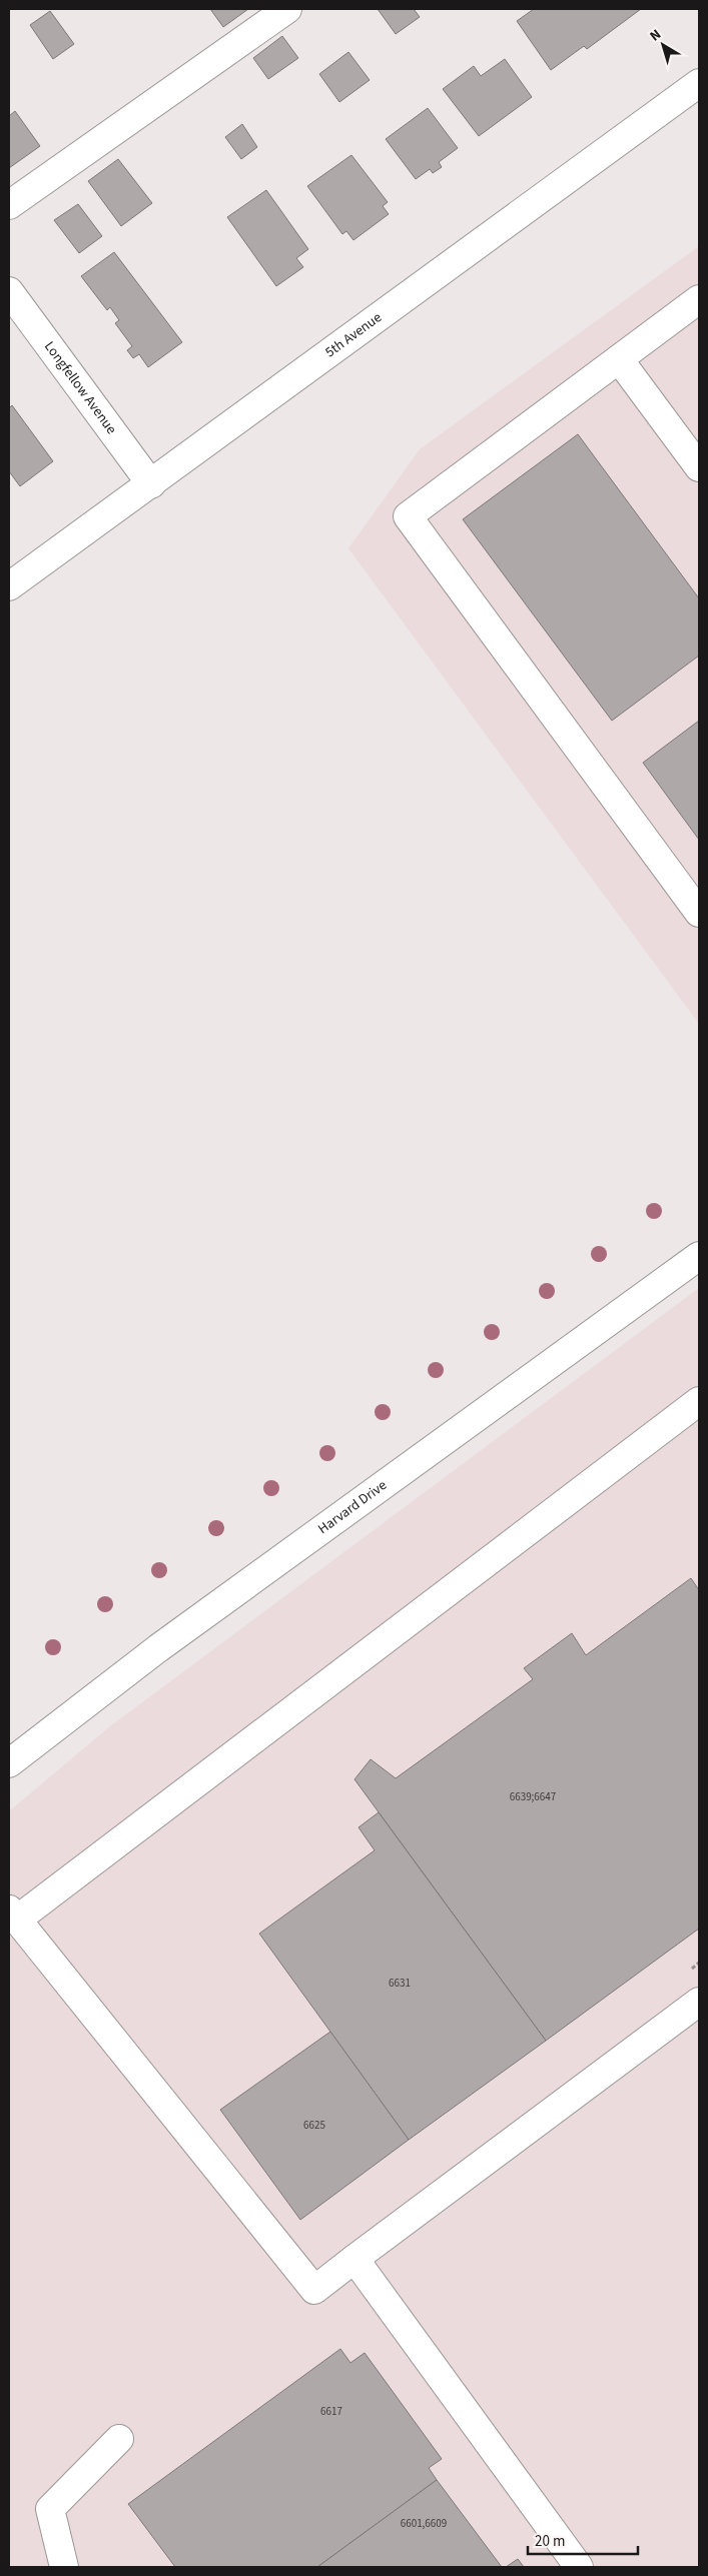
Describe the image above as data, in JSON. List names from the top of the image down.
{
  "streets": {
    "street": ["5th Avenue", "Longfellow Avenue", "Harvard Drive"]
  },
  "crossings": [
    ["5th Avenue", "Longfellow Avenue"]
  ],
  "house_numbers": [
    "6639;6647",
    "6631",
    "6625",
    "6617",
    "6601,6609"
  ],
  "scale_bar": "20 m",
  "north": "top left"
}
